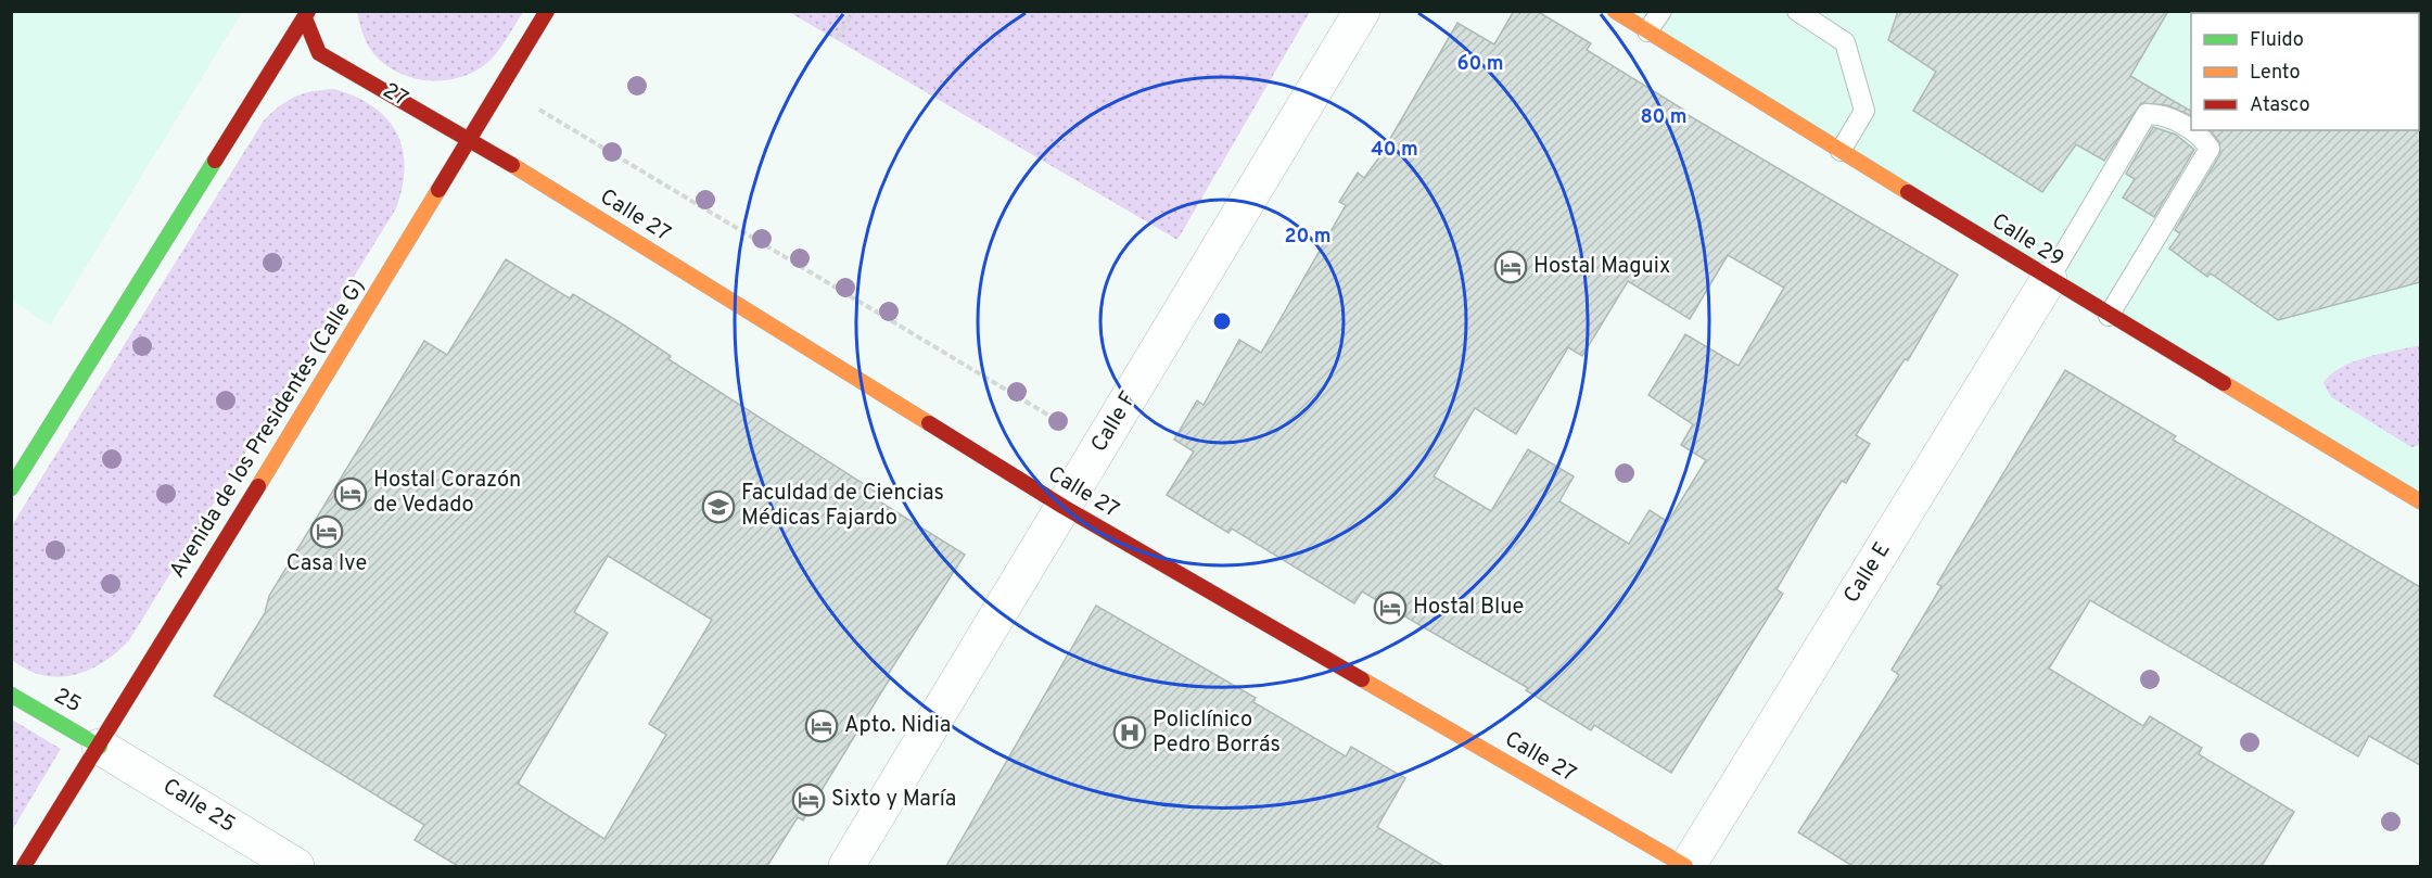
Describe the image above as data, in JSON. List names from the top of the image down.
{
  "streets": {
    "street": [
      "27",
      "Calle 27",
      "Calle 29",
      "Calle F",
      "Avenida de los Presidentes (Calle G)",
      "Calle E",
      "25",
      "Calle 25"
    ]
  },
  "crossings": [
    ["27", "Calle 27"],
    ["27", "Avenida de los Presidentes (Calle G)"],
    ["Calle 27", "Calle F"],
    ["Calle 27", "Avenida de los Presidentes (Calle G)"],
    ["Calle 27", "Calle E"],
    ["Calle 29", "Calle E"],
    ["Avenida de los Presidentes (Calle G)", "25"],
    ["Avenida de los Presidentes (Calle G)", "Calle 25"],
    ["25", "Calle 25"]
  ],
  "places": {
    "hotel": [
      "Hostal Maguix",
      "Hostal Corazón de Vedado",
      "Casa Ive",
      "Hostal Blue",
      "Apto. Nidia",
      "Sixto y María"
    ],
    "school or university": ["Faculdad de Ciencias Médicas Fajardo"],
    "hospital": ["Policlínico Pedro Borrás"]
  },
  "legend": ["Fluido", "Lento", "Atasco"],
  "rings": [
    "60 m",
    "80 m",
    "40 m",
    "20 m"
  ]
}
